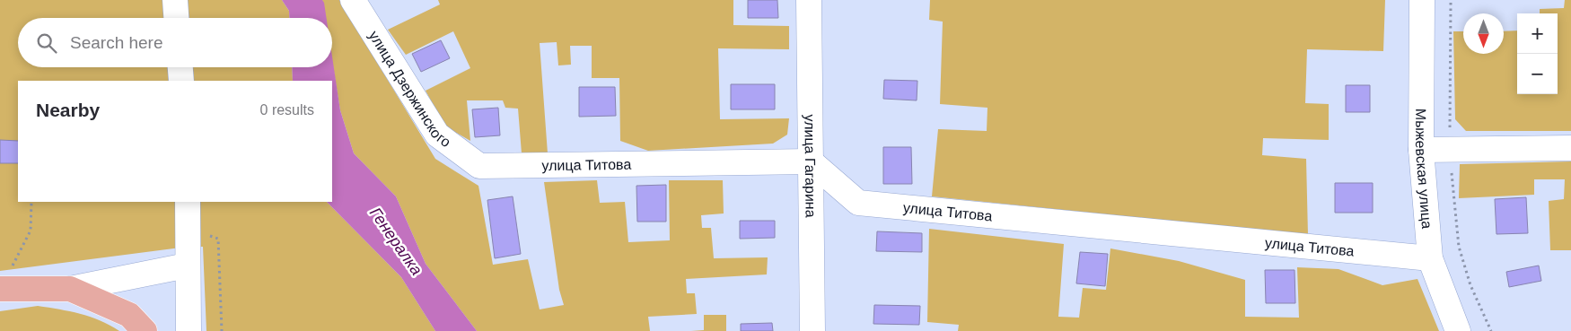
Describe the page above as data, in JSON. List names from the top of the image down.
{
  "streets": {
    "street": [
      "улица Дзержинского",
      "улица Титова",
      "улица Гагарина",
      "Мыжевская улица"
    ]
  },
  "crossings": [
    ["улица Дзержинского", "улица Титова"],
    ["улица Титова", "улица Гагарина"],
    ["улица Титова", "Мыжевская улица"]
  ],
  "water": ["Генералка"],
  "north": "bottom",
  "page": {
    "map_buttons": ["+", "−"],
    "search": "Search here",
    "heading": ["Nearby", "0 results"]
  }
}
